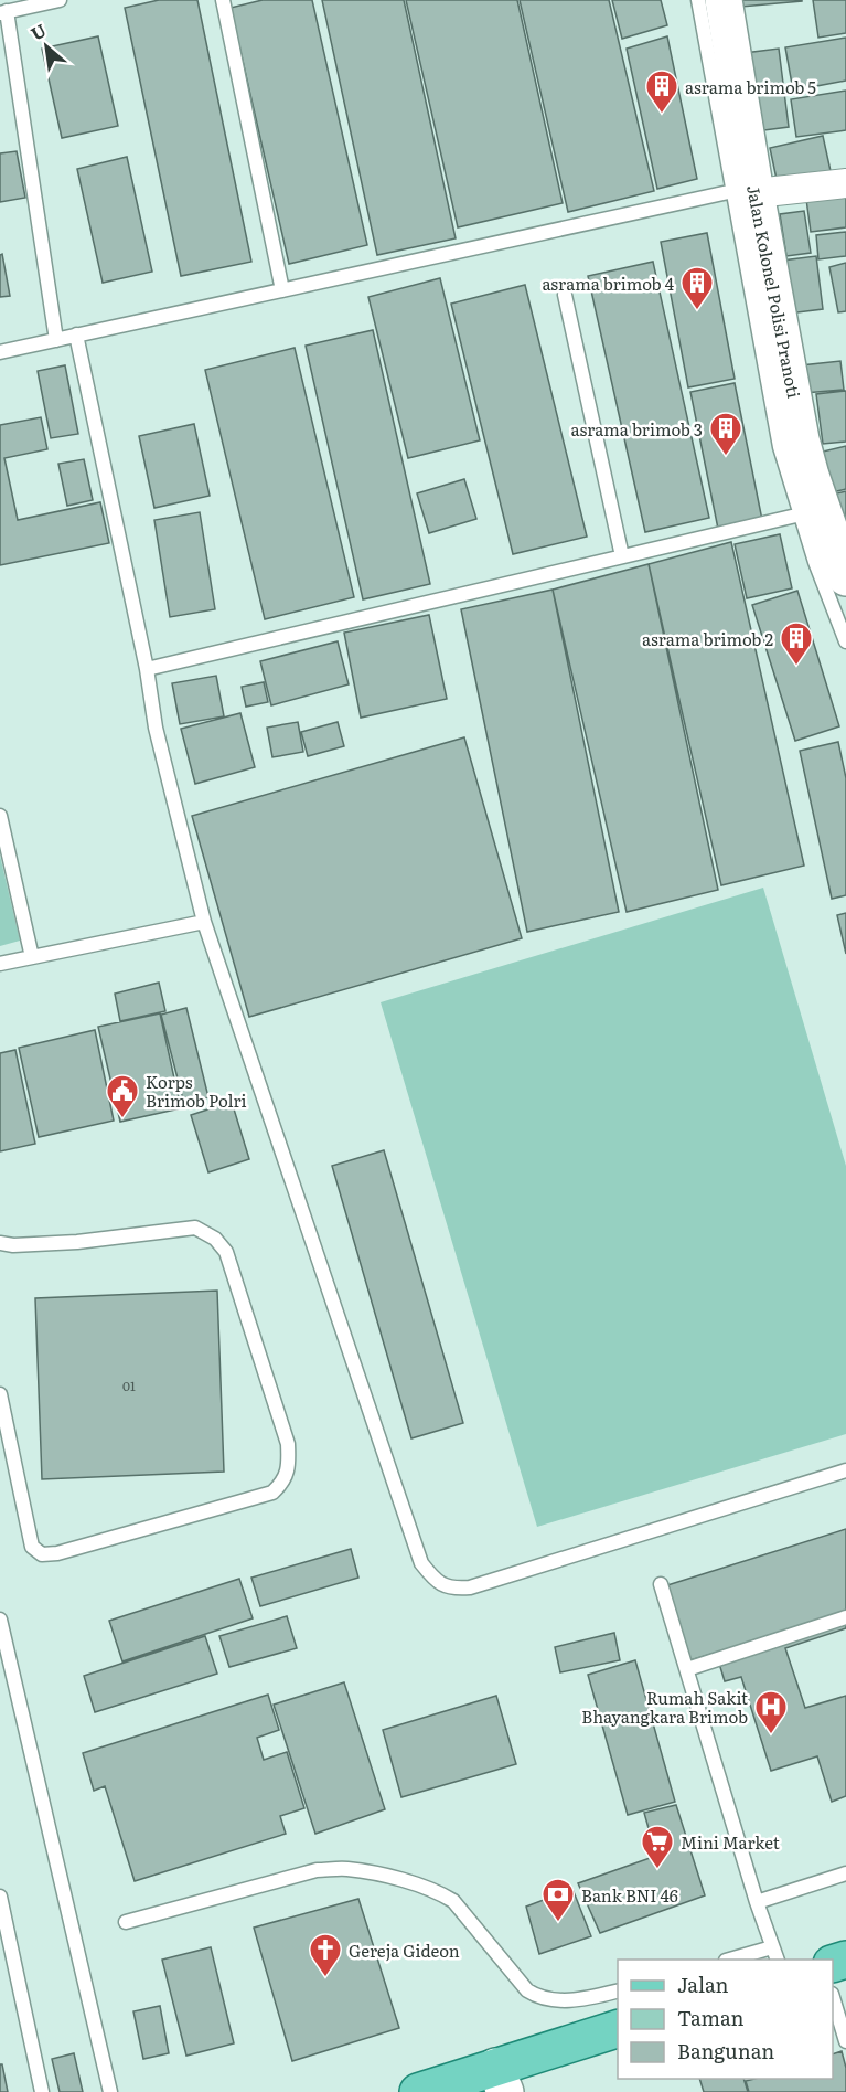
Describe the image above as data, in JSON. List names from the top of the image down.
{
  "streets": {
    "street": ["Jalan Kolonel Polisi Pranoti"]
  },
  "places": {
    "building": [
      "asrama brimob 5",
      "asrama brimob 4",
      "asrama brimob 3",
      "asrama brimob 2"
    ],
    "public building": ["Korps Brimob Polri"],
    "hospital": ["Rumah Sakit Bhayangkara Brimob"],
    "supermarket": ["Mini Market"],
    "bank": ["Bank BNI 46"],
    "church": ["Gereja Gideon"]
  },
  "house_numbers": ["01"],
  "legend": ["Jalan", "Taman", "Bangunan"],
  "north": "top left"
}
